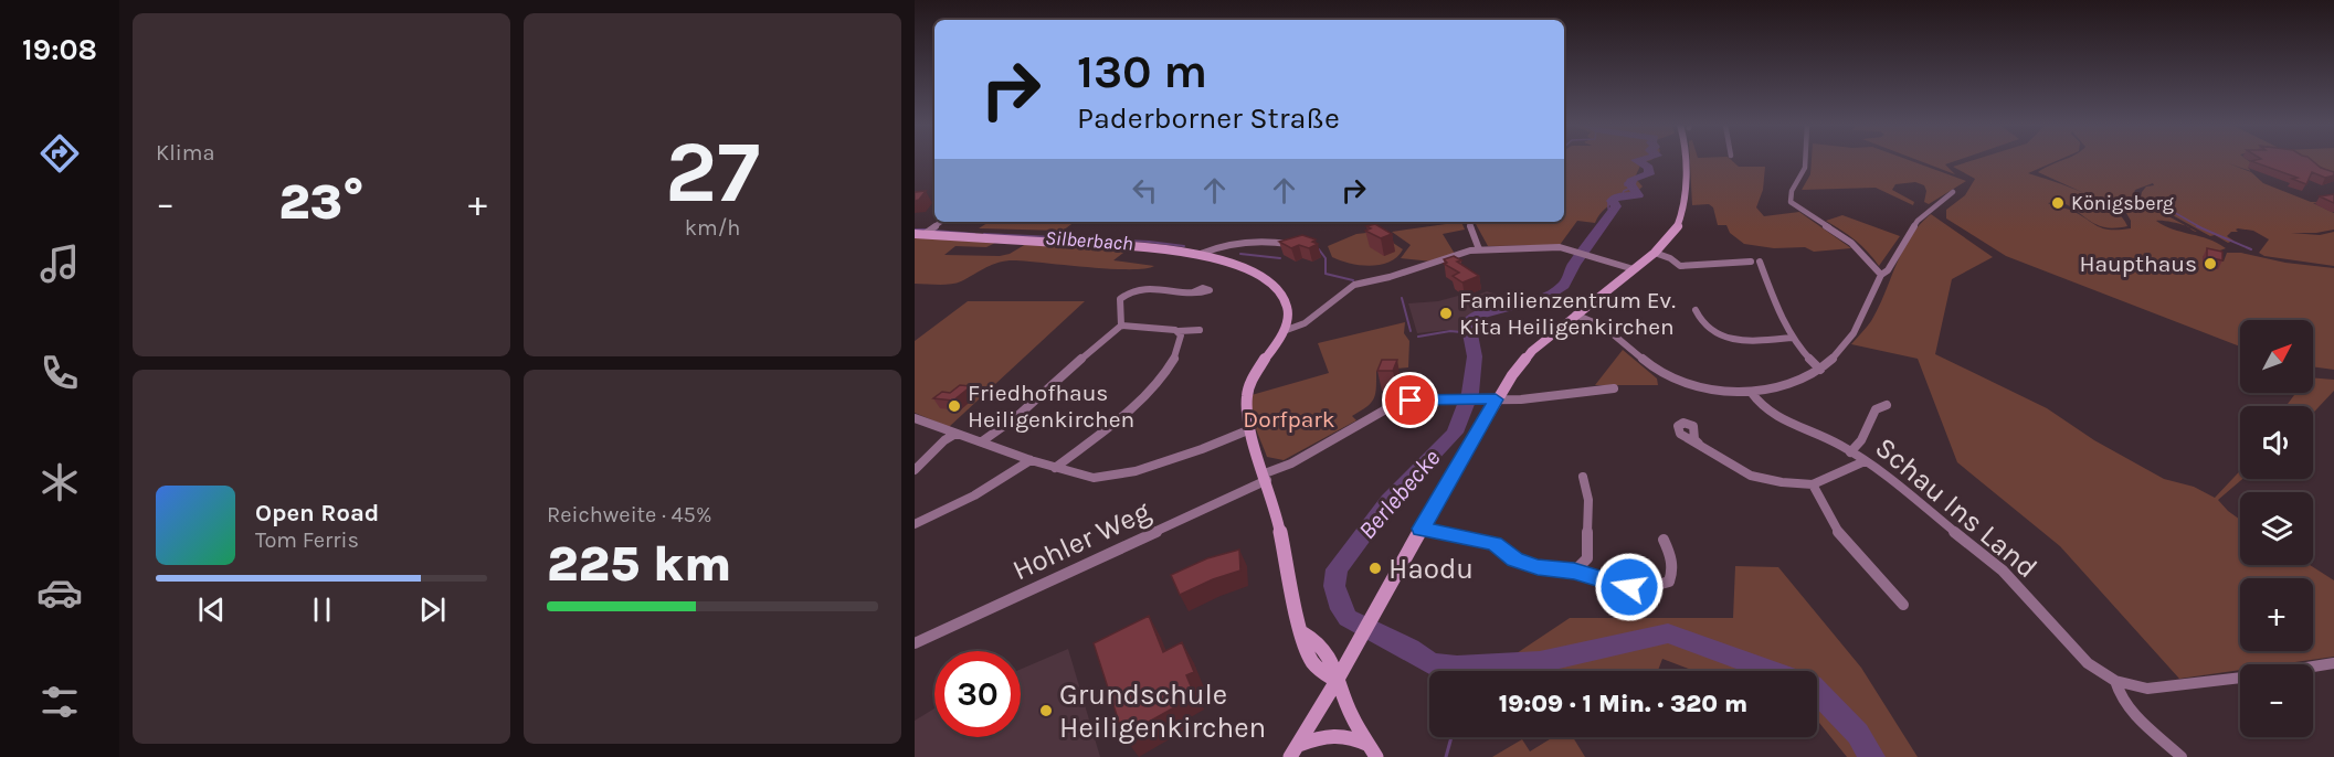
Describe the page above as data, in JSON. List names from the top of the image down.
{
  "streets": {
    "street": ["Schau Ins Land", "Hohler Weg"]
  },
  "water": ["Silberbach", "Berlebecke"],
  "parks": ["Dorfpark"],
  "places": [
    "Königsberg",
    "Haupthaus",
    "Familienzentrum Ev. Kita Heiligenkirchen",
    "Friedhofhaus Heiligenkirchen",
    "Haodu",
    "Grundschule Heiligenkirchen"
  ],
  "north": "top right",
  "page": {
    "tabs": "19:08",
    "tile": [
      "Klima",
      ["27", "km/h"],
      ["Reichweite · 45%", "225 km"]
    ],
    "turn": ["130 m", "Paderborner Straße"],
    "heat": ["−", "23°", "+"],
    "map_buttons": ["+", "−"],
    "song": ["Open Road", "Tom Ferris"],
    "limit": "30",
    "trip": "19:09 · 1 Min. · 320 m"
  }
}
